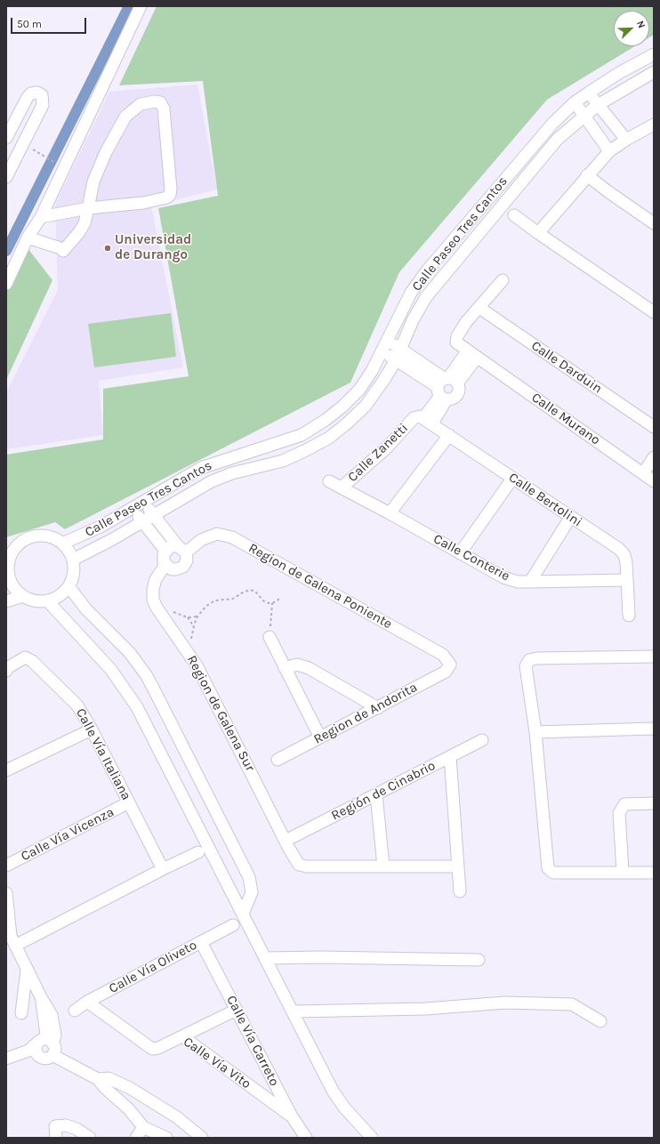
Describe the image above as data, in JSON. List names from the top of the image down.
{
  "streets": {
    "street": [
      "Calle Paseo Tres Cantos",
      "Calle Darduin",
      "Calle Murano",
      "Calle Zanetti",
      "Calle Bertolini",
      "Calle Conterie",
      "Region de Galena Poniente",
      "Region de Galena Sur",
      "Region de Andorita",
      "Calle Vía Italiana",
      "Región de Cinabrio",
      "Calle Vía Vicenza",
      "Calle Vía Oliveto",
      "Calle Vía Carreto",
      "Calle Vía Vito"
    ]
  },
  "crossings": [
    ["Calle Darduin", "Calle Murano"],
    ["Calle Zanetti", "Calle Bertolini"],
    ["Calle Zanetti", "Calle Conterie"],
    ["Calle Bertolini", "Calle Conterie"],
    ["Region de Galena Poniente", "Region de Galena Sur"],
    ["Region de Galena Poniente", "Region de Andorita"],
    ["Region de Galena Sur", "Región de Cinabrio"],
    ["Calle Vía Italiana", "Calle Vía Vicenza"],
    ["Calle Vía Oliveto", "Calle Vía Carreto"],
    ["Calle Vía Oliveto", "Calle Vía Vito"],
    ["Calle Vía Carreto", "Calle Vía Vito"]
  ],
  "places": ["Universidad de Durango"],
  "scale_bar": "50 m",
  "north": "top right"
}
